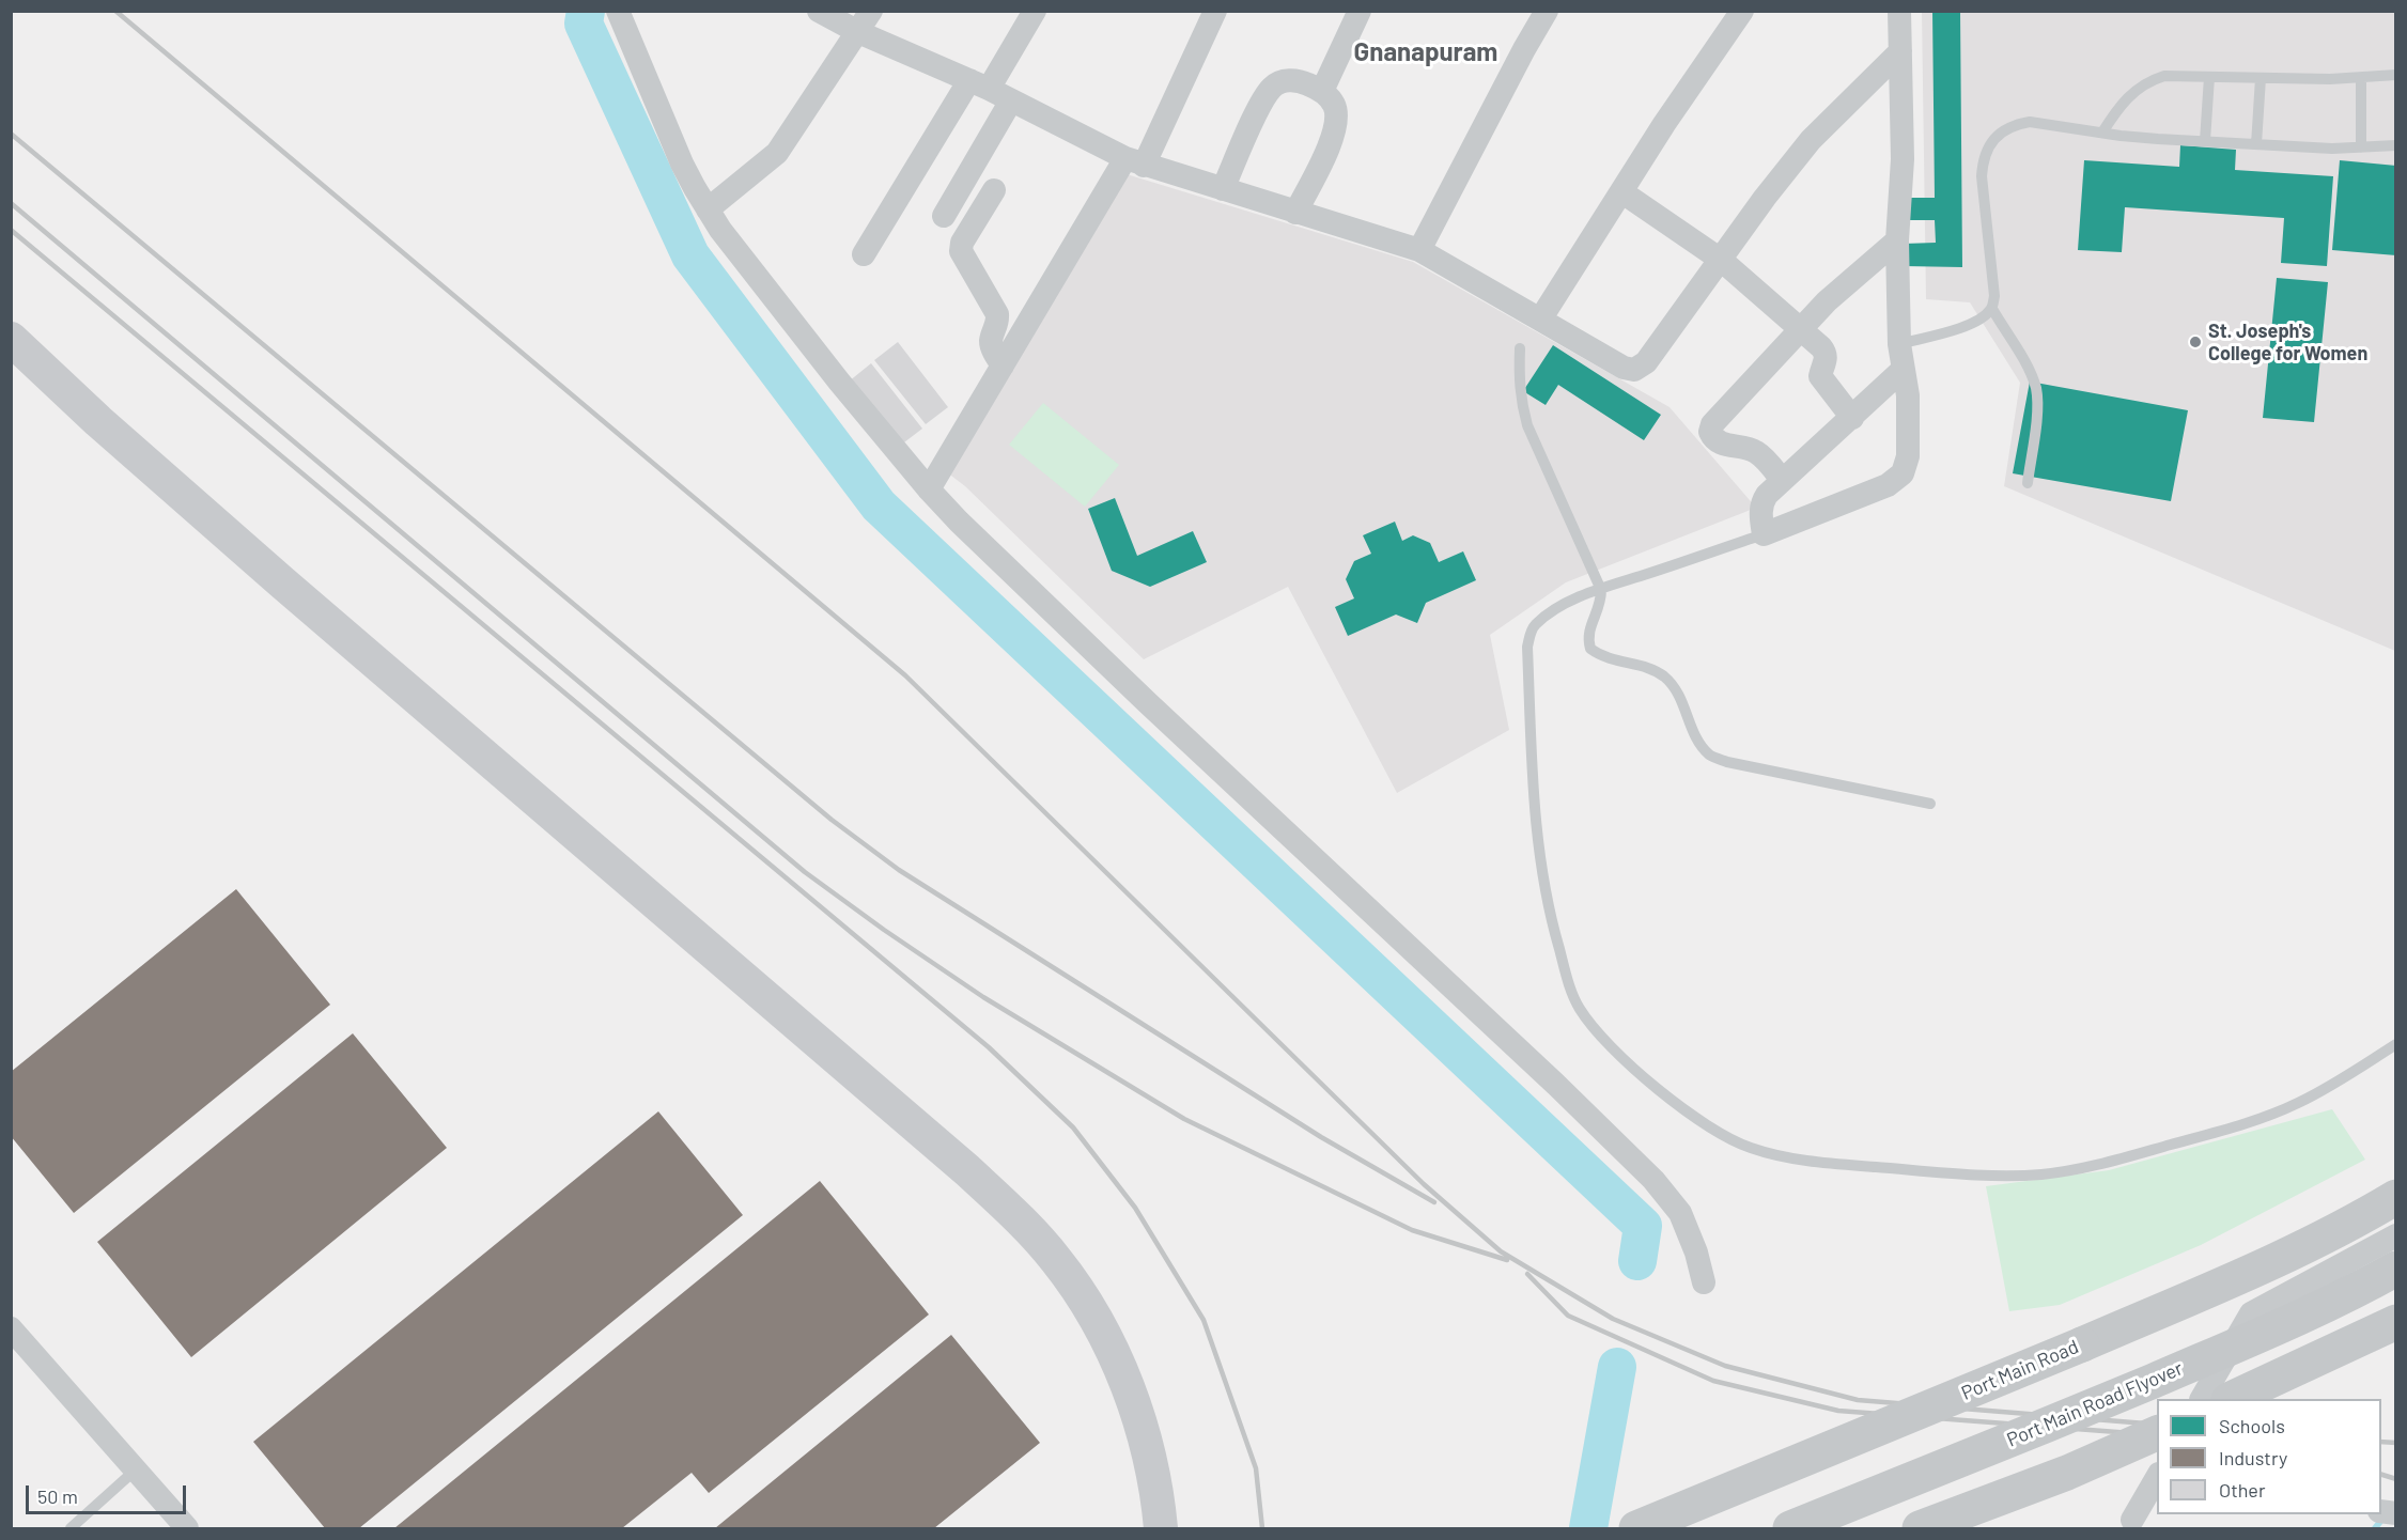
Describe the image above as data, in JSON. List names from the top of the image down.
{
  "streets": {
    "main road": ["Port Main Road", "Port Main Road Flyover"]
  },
  "districts": ["Gnanapuram"],
  "places": ["St. Joseph's College for Women"],
  "legend": ["Schools", "Industry", "Other"],
  "scale_bar": "50 m"
}
